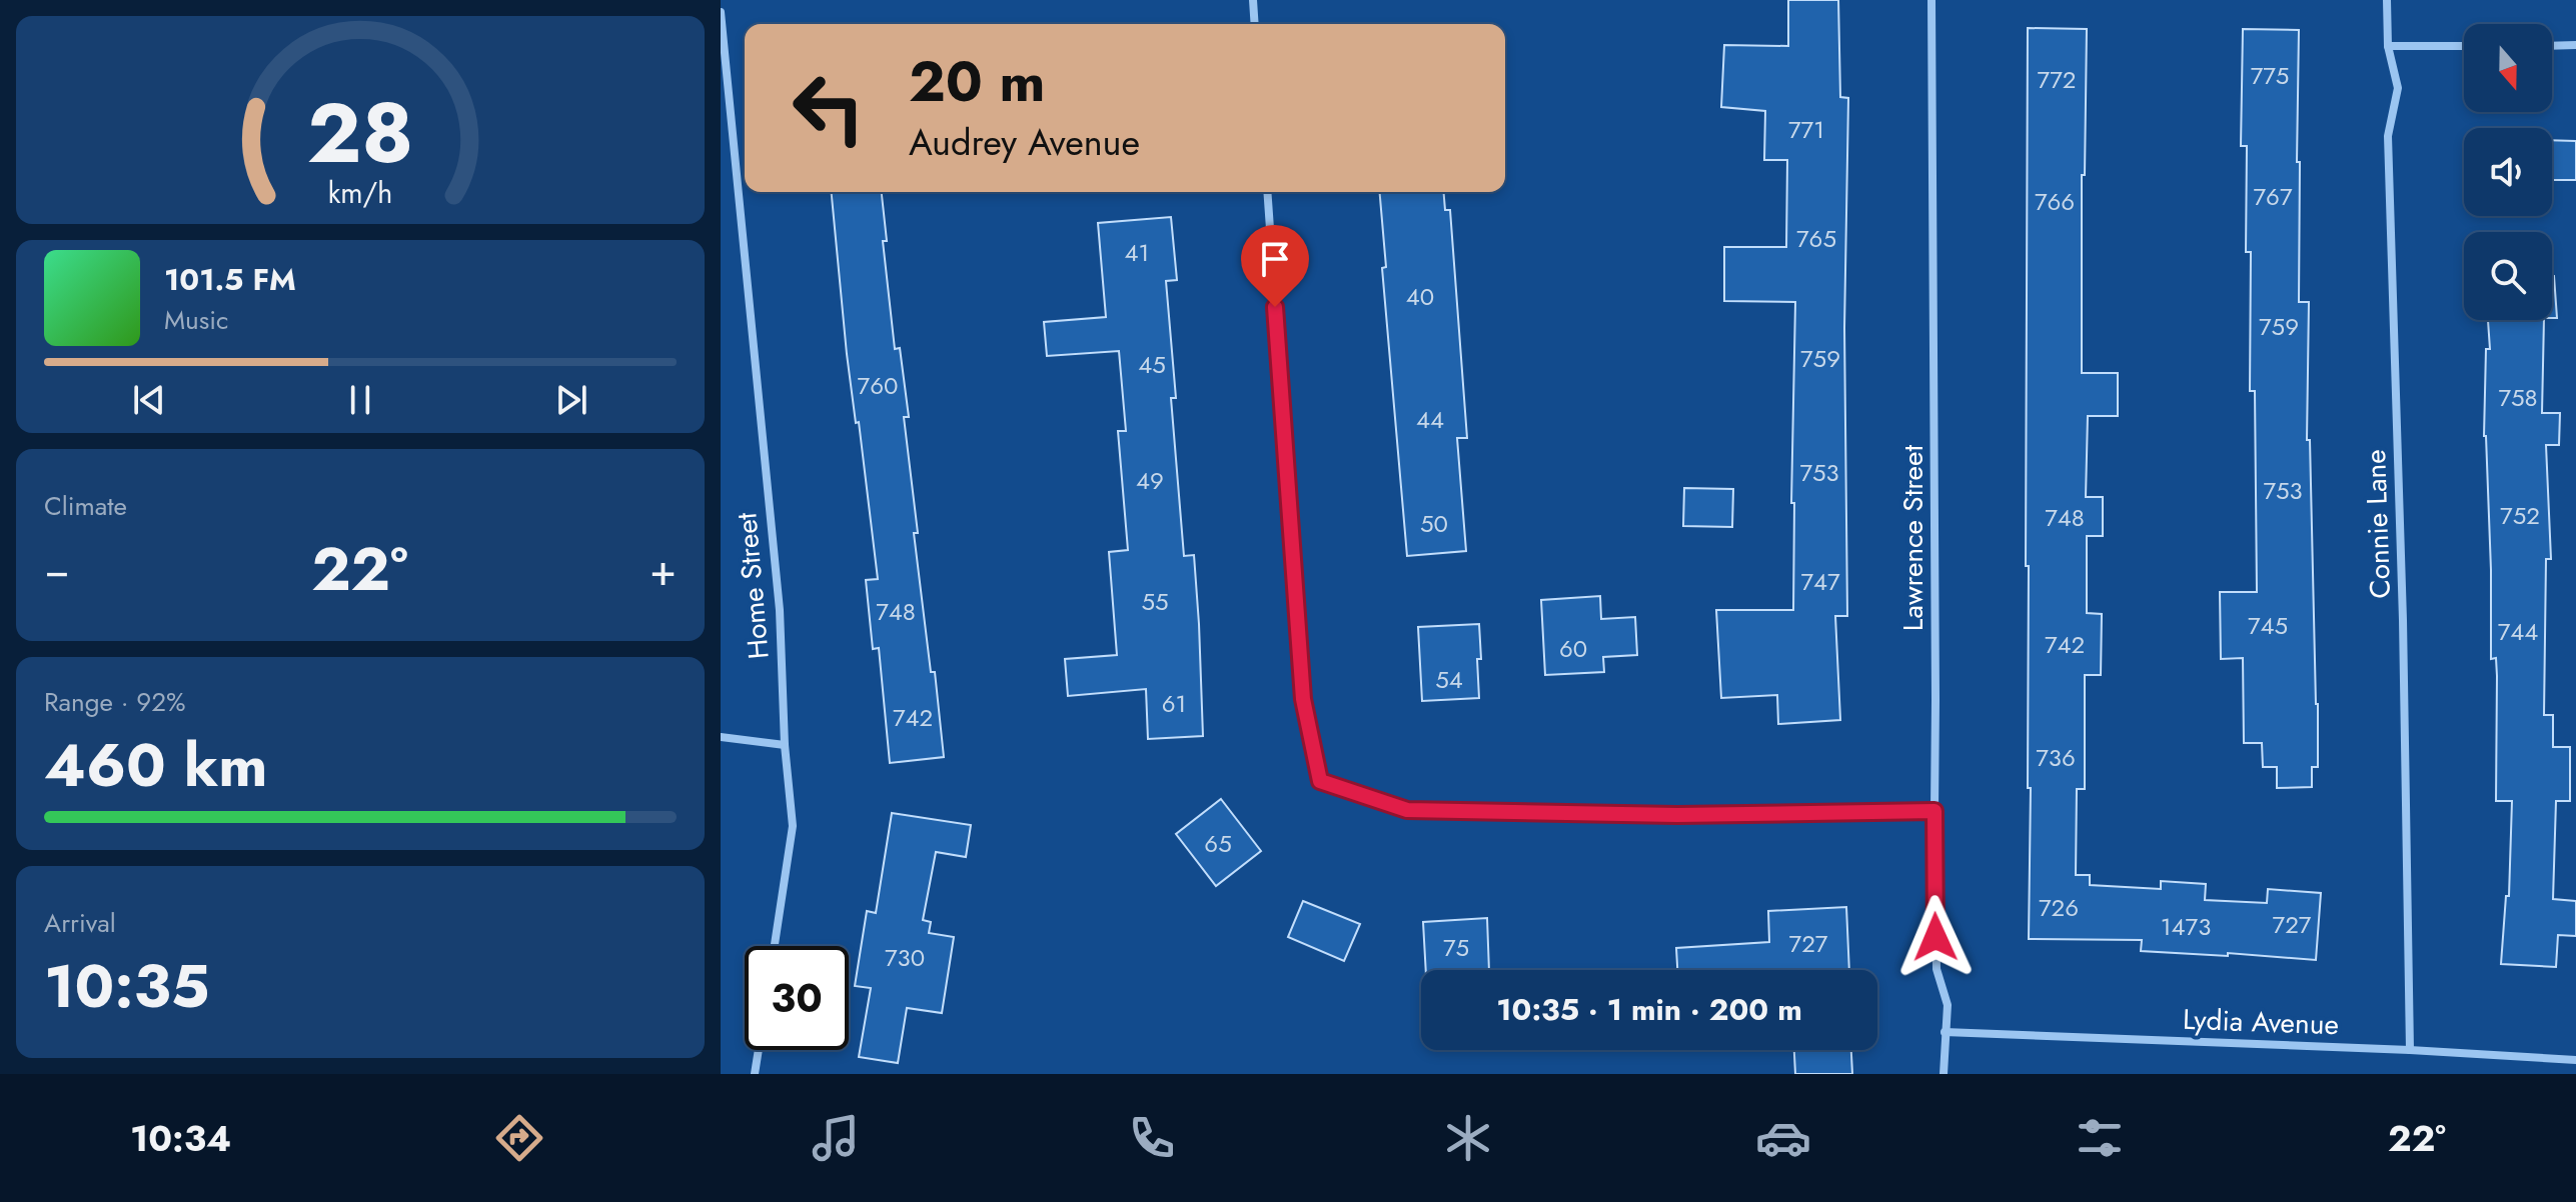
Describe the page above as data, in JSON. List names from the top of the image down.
{
  "streets": {
    "street": [
      "Connie Lane",
      "Lawrence Street",
      "Home Street",
      "Lydia Avenue"
    ]
  },
  "crossings": [
    ["Connie Lane", "Lydia Avenue"],
    ["Lawrence Street", "Lydia Avenue"]
  ],
  "house_numbers": [
    "775",
    "772",
    "771",
    "767",
    "766",
    "765",
    "41",
    "40",
    "759",
    "759",
    "45",
    "760",
    "758",
    "44",
    "753",
    "49",
    "753",
    "752",
    "748",
    "50",
    "747",
    "55",
    "748",
    "745",
    "744",
    "742",
    "60",
    "54",
    "61",
    "742",
    "736",
    "65",
    "726",
    "727",
    "1473",
    "727",
    "75",
    "730"
  ],
  "north": "bottom",
  "page": {
    "turn": ["20 m", "Audrey Avenue"],
    "song": ["101.5 FM", "Music"],
    "tile": [
      "Climate",
      ["Range · 92%", "460 km"],
      ["Arrival", "10:35"]
    ],
    "heat": ["−", "22°", "+"],
    "limit": "30",
    "trip": "10:35 · 1 min · 200 m",
    "tabs": ["10:34", "22°"],
    "gauge": ["28", "km/h"]
  }
}
